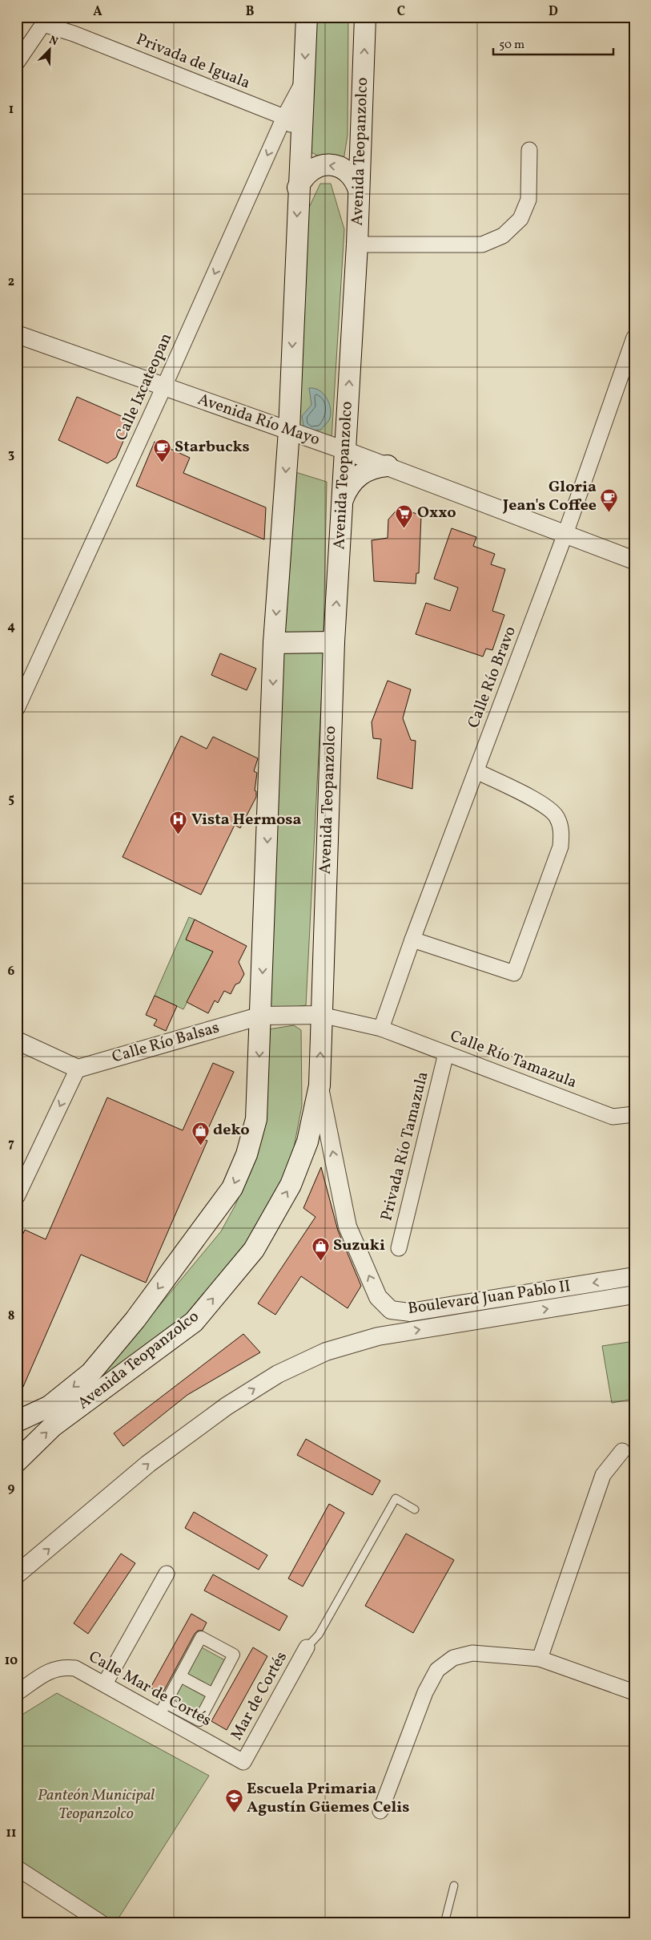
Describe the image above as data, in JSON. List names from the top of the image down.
{
  "streets": {
    "main road": ["Avenida Teopanzolco"],
    "street": [
      "Privada de Iguala",
      "Calle Ixcateopan",
      "Avenida Río Mayo",
      "Calle Río Bravo",
      "Calle Río Balsas",
      "Calle Río Tamazula",
      "Privada Río Tamazula",
      "Boulevard Juan Pablo II",
      "Calle Mar de Cortés",
      "Mar de Cortés"
    ]
  },
  "crossings": [
    ["Privada de Iguala", "Avenida Teopanzolco"],
    ["Privada de Iguala", "Calle Ixcateopan"],
    ["Avenida Teopanzolco", "Calle Ixcateopan"],
    ["Avenida Teopanzolco", "Avenida Río Mayo"],
    ["Avenida Teopanzolco", "Calle Río Balsas"],
    ["Avenida Teopanzolco", "Calle Río Tamazula"],
    ["Avenida Teopanzolco", "Boulevard Juan Pablo II"],
    ["Calle Ixcateopan", "Avenida Río Mayo"],
    ["Avenida Río Mayo", "Calle Río Bravo"],
    ["Calle Río Bravo", "Calle Río Tamazula"],
    ["Calle Río Balsas", "Calle Río Tamazula"],
    ["Calle Río Tamazula", "Privada Río Tamazula"],
    ["Calle Mar de Cortés", "Mar de Cortés"]
  ],
  "one_way": ["Calle Ixcateopan"],
  "parks": ["Panteón Municipal Teopanzolco"],
  "places": {
    "cafe": ["Starbucks", "Gloria Jean's Coffee"],
    "supermarket": ["Oxxo"],
    "hospital": ["Vista Hermosa"],
    "shop": ["deko", "Suzuki"],
    "school or university": ["Escuela Primaria Agustín Güemes Celis"]
  },
  "scale_bar": "50 m",
  "north": "top right",
  "grid": {
    "columns": [
      "A",
      "B",
      "C",
      "D"
    ],
    "rows": [
      "1",
      "2",
      "3",
      "4",
      "5",
      "6",
      "7",
      "8",
      "9",
      "10",
      "11"
    ]
  }
}
